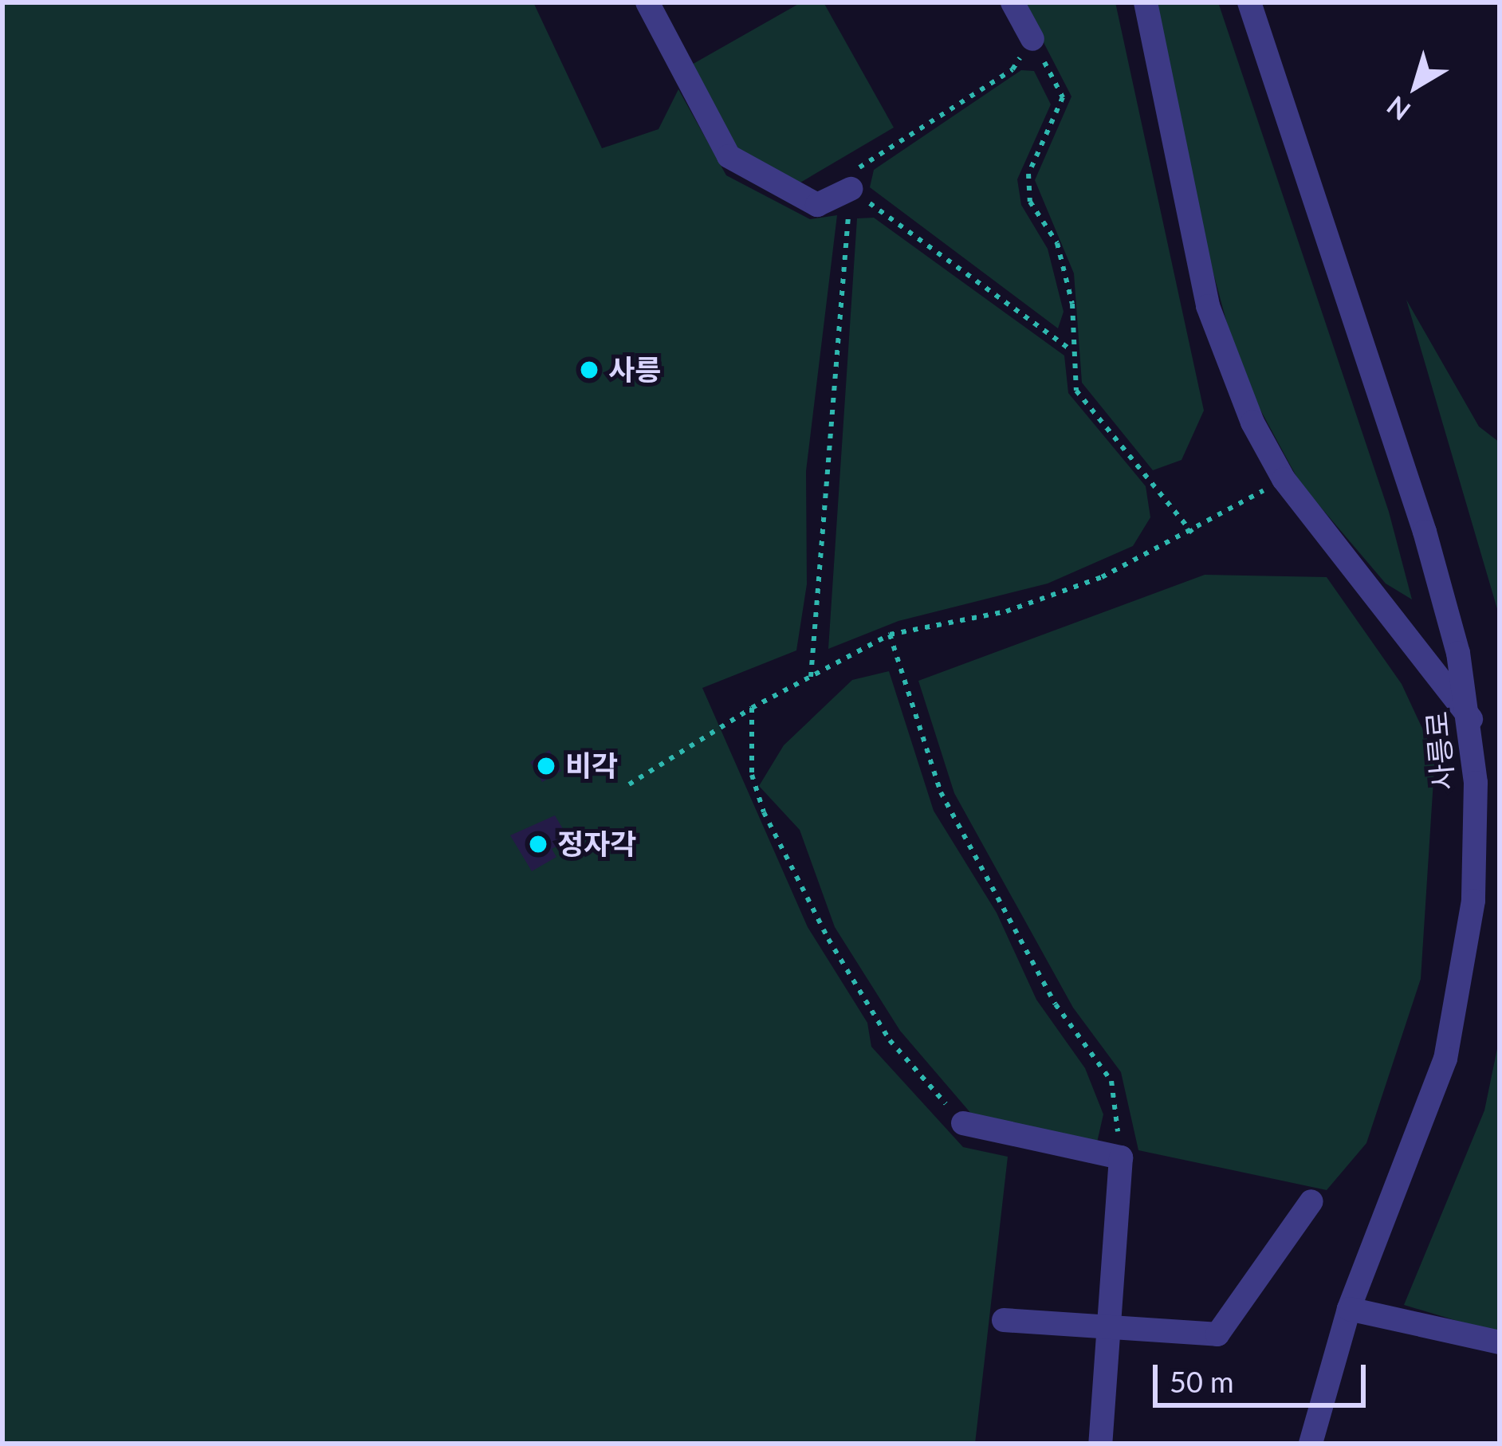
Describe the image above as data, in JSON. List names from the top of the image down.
{
  "streets": {
    "street": ["사릉로"]
  },
  "places": ["사릉", "비각", "정자각"],
  "scale_bar": "50 m",
  "north": "bottom left"
}
